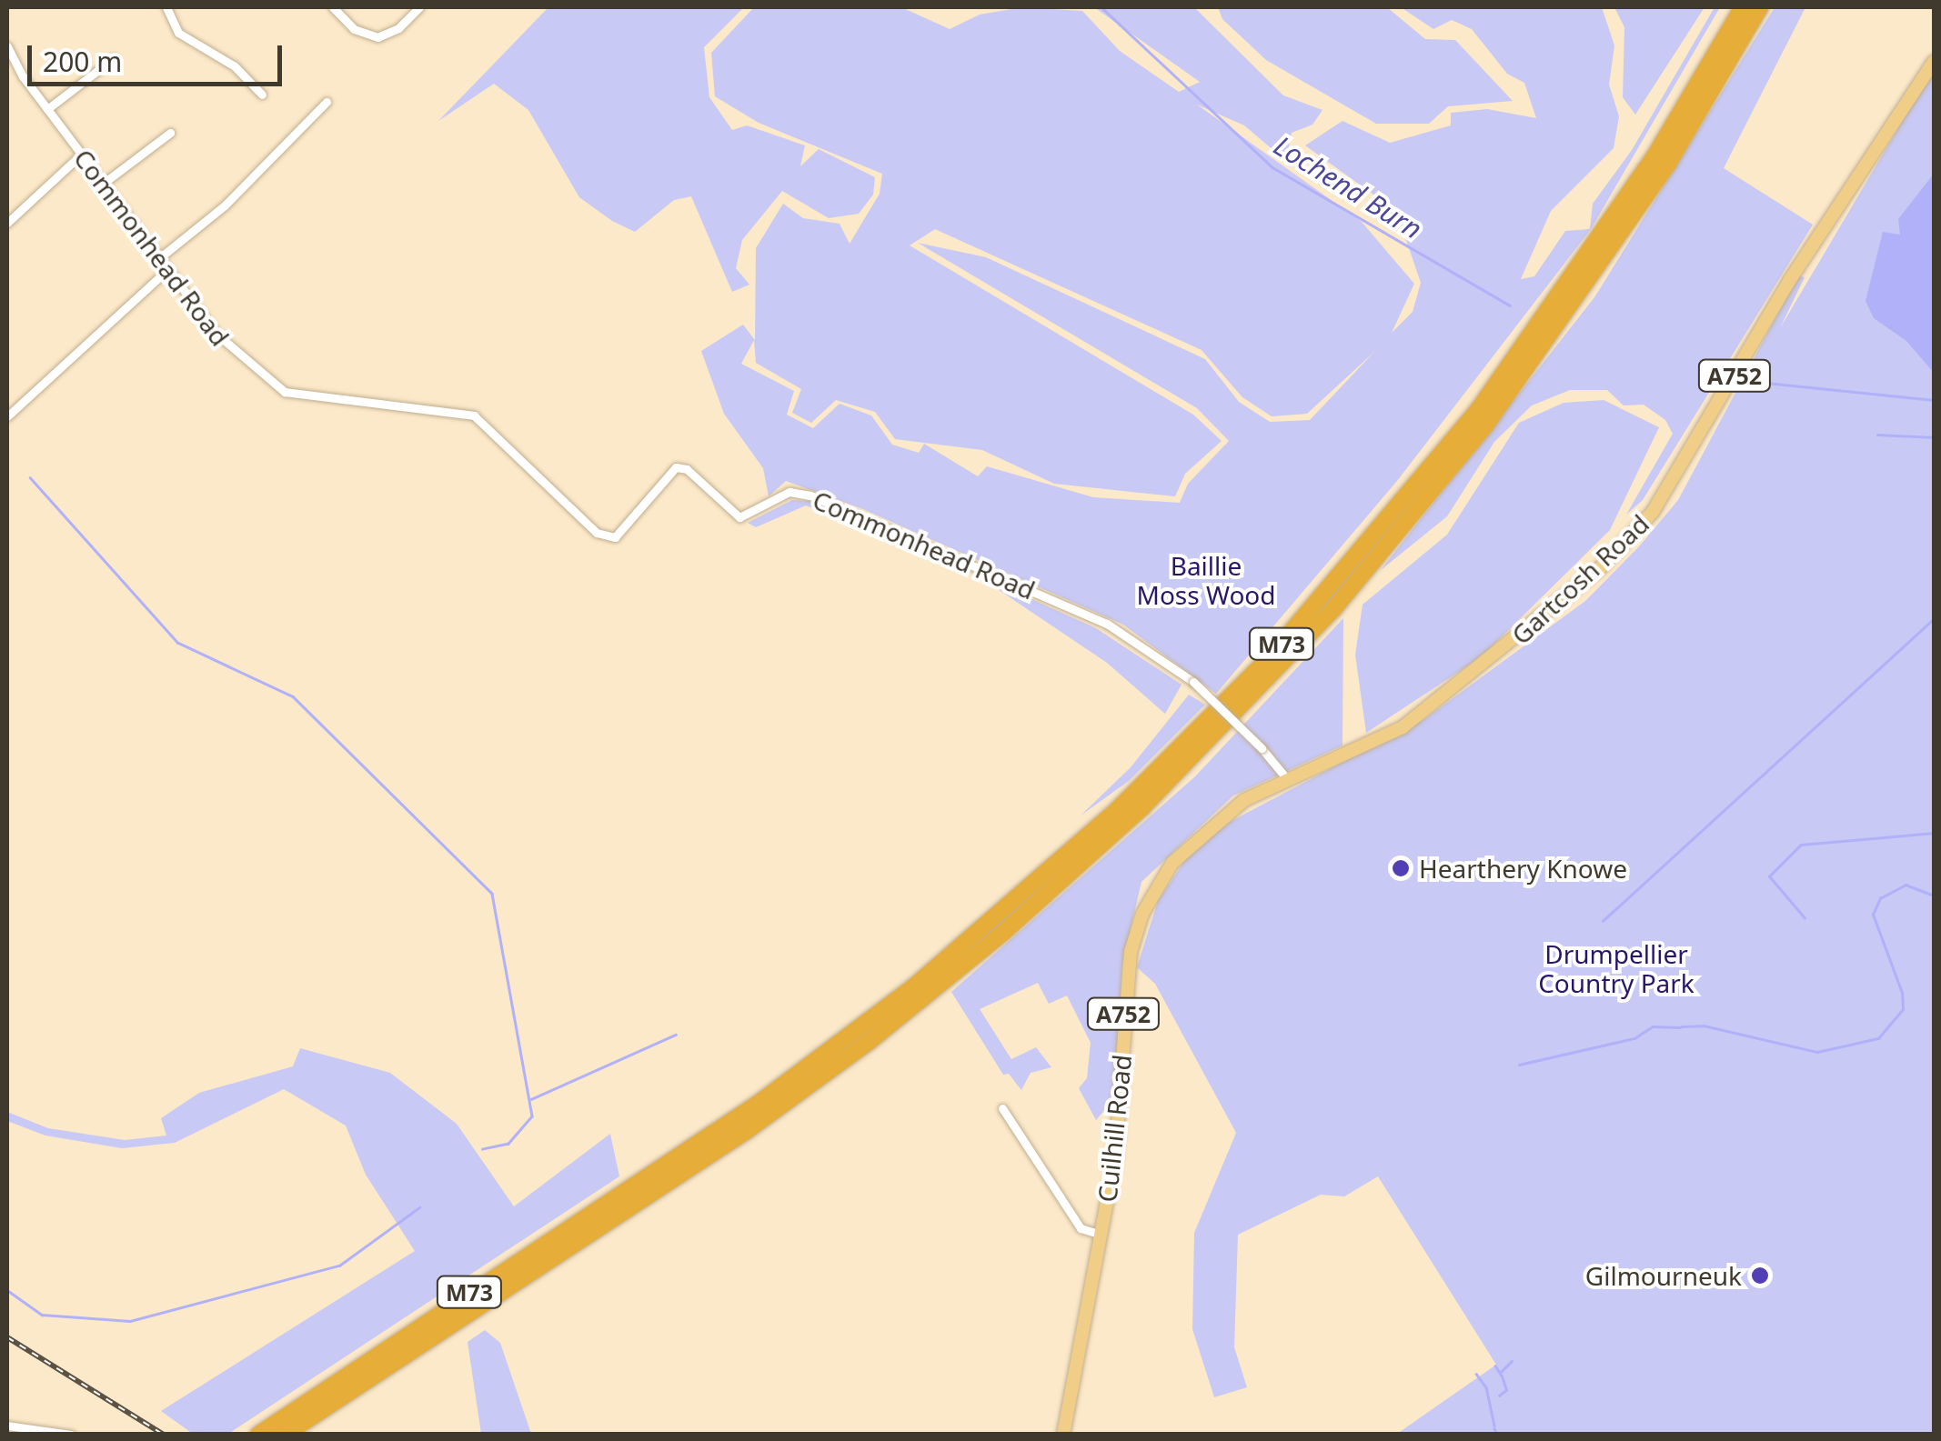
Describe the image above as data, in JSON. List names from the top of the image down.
{
  "streets": {
    "highway": ["M73"],
    "main road": ["A752", "Gartcosh Road", "Cuilhill Road"],
    "street": ["Commonhead Road"]
  },
  "crossings": [
    ["Commonhead Road", "Gartcosh Road"],
    ["Commonhead Road", "Cuilhill Road"],
    ["Gartcosh Road", "Cuilhill Road"]
  ],
  "water": ["Lochend Burn"],
  "parks": ["Baillie Moss Wood", "Drumpellier Country Park"],
  "places": ["Hearthery Knowe", "Gilmourneuk"],
  "scale_bar": "200 m"
}
